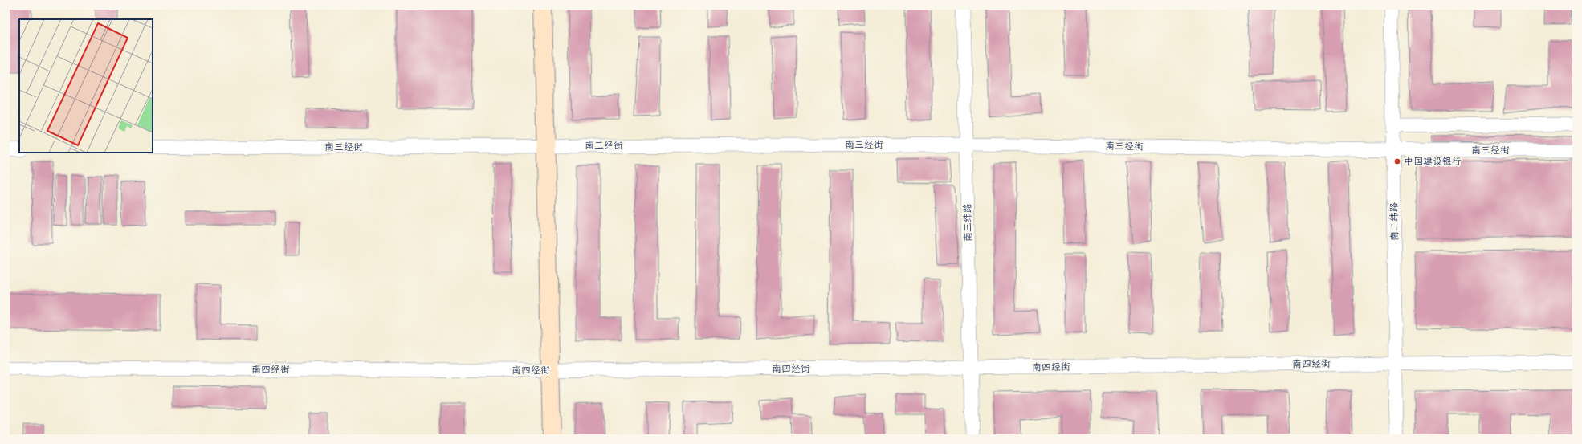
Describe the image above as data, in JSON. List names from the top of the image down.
{
  "streets": {
    "street": [
      "南三经街",
      "南二纬路",
      "南三纬路",
      "南四经街"
    ]
  },
  "crossings": [
    ["南三经街", "南二纬路"],
    ["南三经街", "南三纬路"],
    ["南二纬路", "南四经街"],
    ["南三纬路", "南四经街"]
  ],
  "places": ["中国建设银行"]
}
